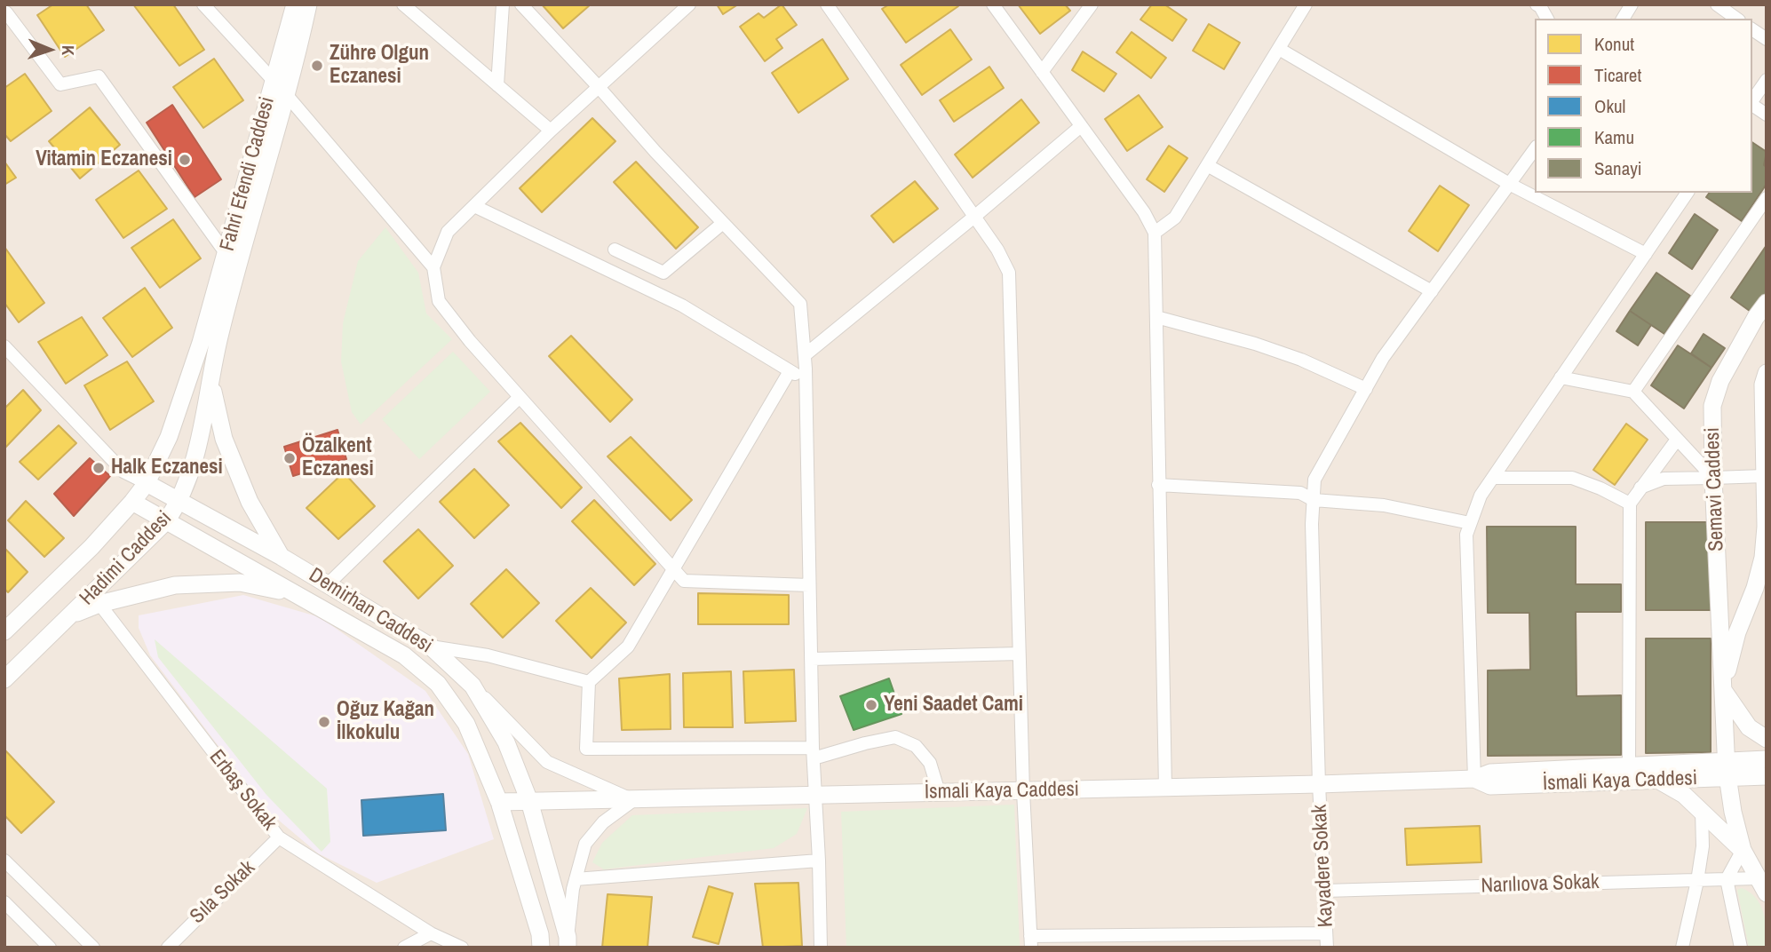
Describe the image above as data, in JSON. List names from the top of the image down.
{
  "streets": {
    "main road": [
      "Fahri Efendi Caddesi",
      "Semavi Caddesi",
      "Hadimi Caddesi",
      "Demirhan Caddesi",
      "İsmali Kaya Caddesi"
    ],
    "street": [
      "Erbaş Sokak",
      "Kayadere Sokak",
      "Narılıova Sokak",
      "Sıla Sokak"
    ]
  },
  "crossings": [
    ["Fahri Efendi Caddesi", "Hadimi Caddesi"],
    ["Semavi Caddesi", "İsmali Kaya Caddesi"],
    ["Hadimi Caddesi", "Demirhan Caddesi"],
    ["Demirhan Caddesi", "İsmali Kaya Caddesi"],
    ["İsmali Kaya Caddesi", "Kayadere Sokak"],
    ["Erbaş Sokak", "Sıla Sokak"],
    ["Kayadere Sokak", "Narılıova Sokak"]
  ],
  "places": [
    "Zühre Olgun Eczanesi",
    "Vitamin Eczanesi",
    "Özalkent Eczanesi",
    "Halk Eczanesi",
    "Yeni Saadet Cami",
    "Oğuz Kağan İlkokulu"
  ],
  "legend": [
    "Konut",
    "Ticaret",
    "Okul",
    "Kamu",
    "Sanayi"
  ],
  "north": "right"
}
